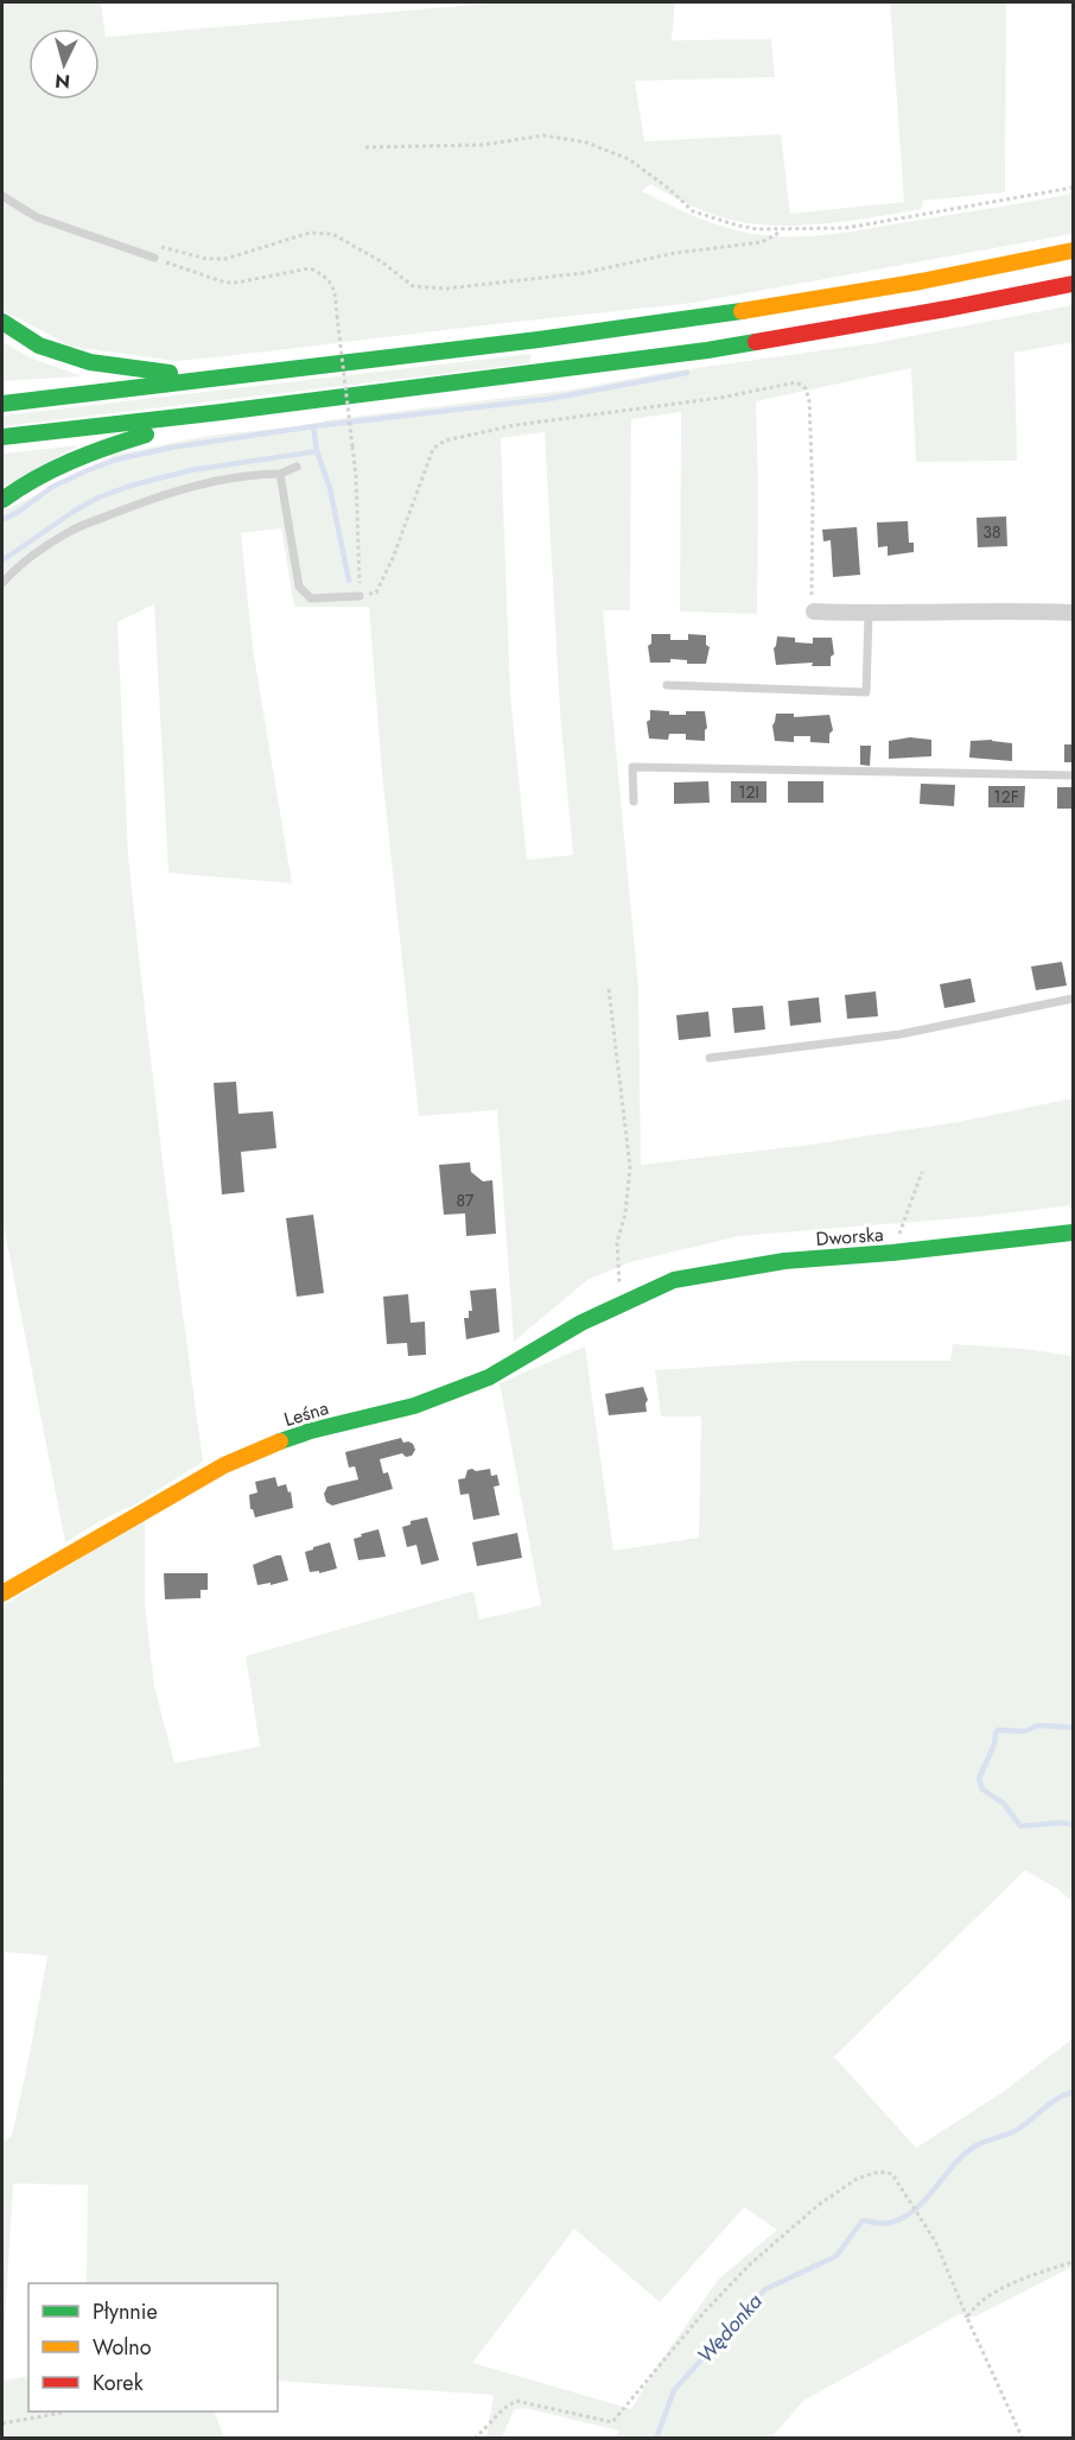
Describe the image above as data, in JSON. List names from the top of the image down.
{
  "streets": {
    "main road": ["Dworska", "Leśna"]
  },
  "crossings": [
    ["Dworska", "Leśna"]
  ],
  "water": ["Wędonka"],
  "house_numbers": [
    "38",
    "12I",
    "12F",
    "87"
  ],
  "legend": ["Płynnie", "Wolno", "Korek"],
  "north": "bottom"
}
